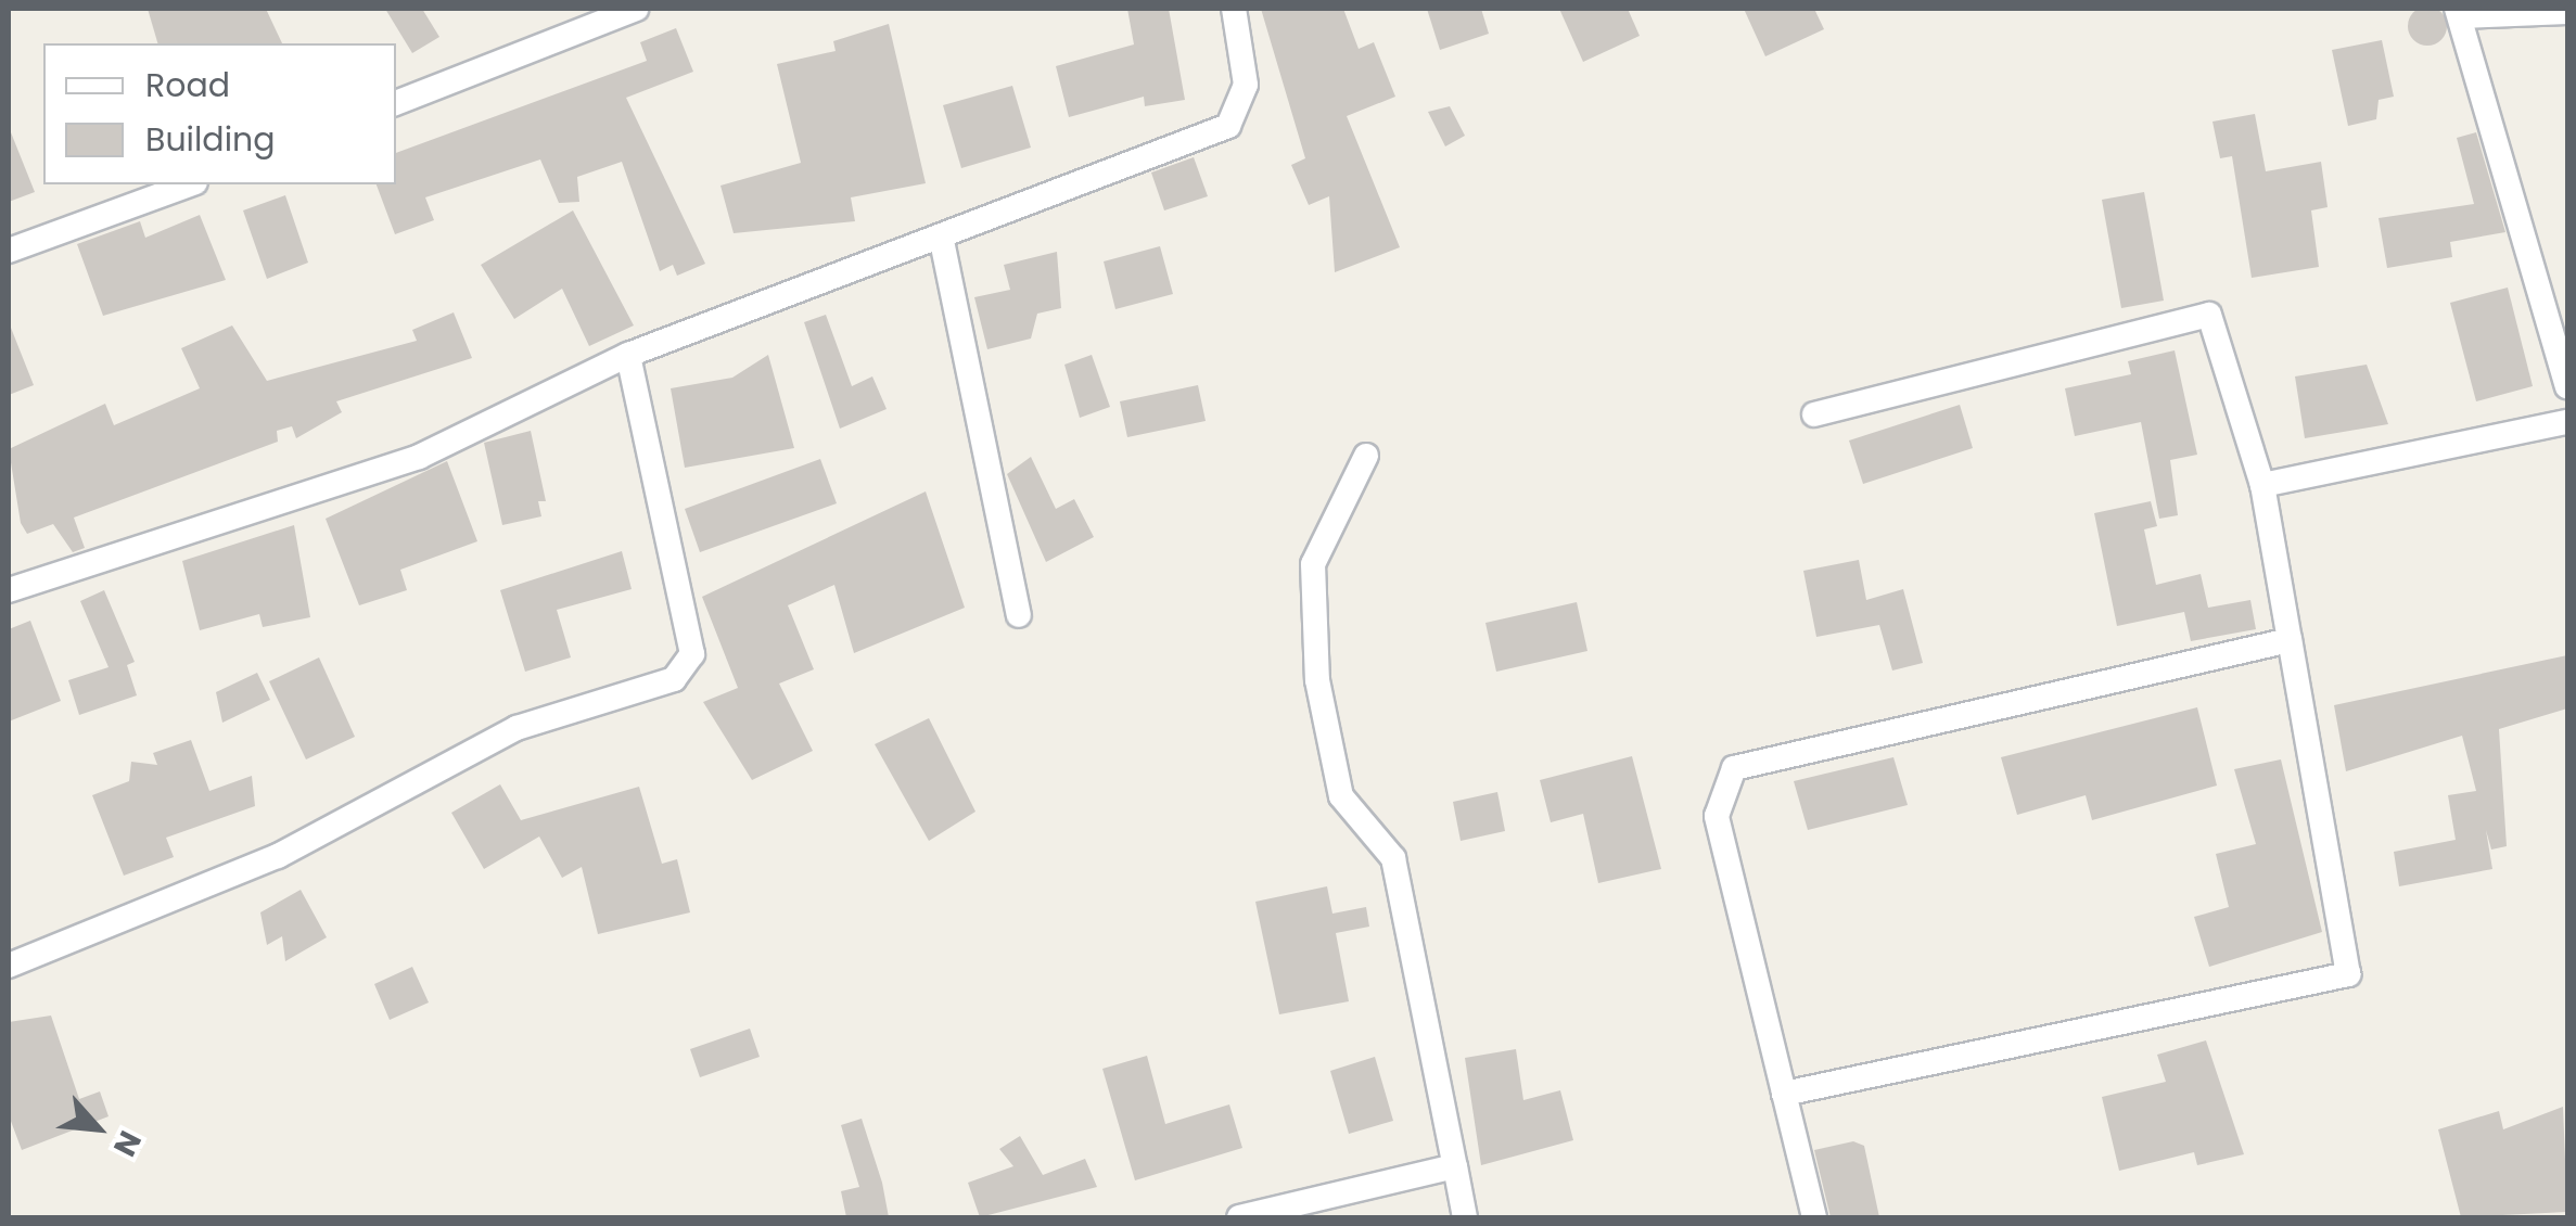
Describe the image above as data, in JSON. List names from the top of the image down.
{
  "legend": ["Road", "Building"],
  "north": "bottom right"
}
